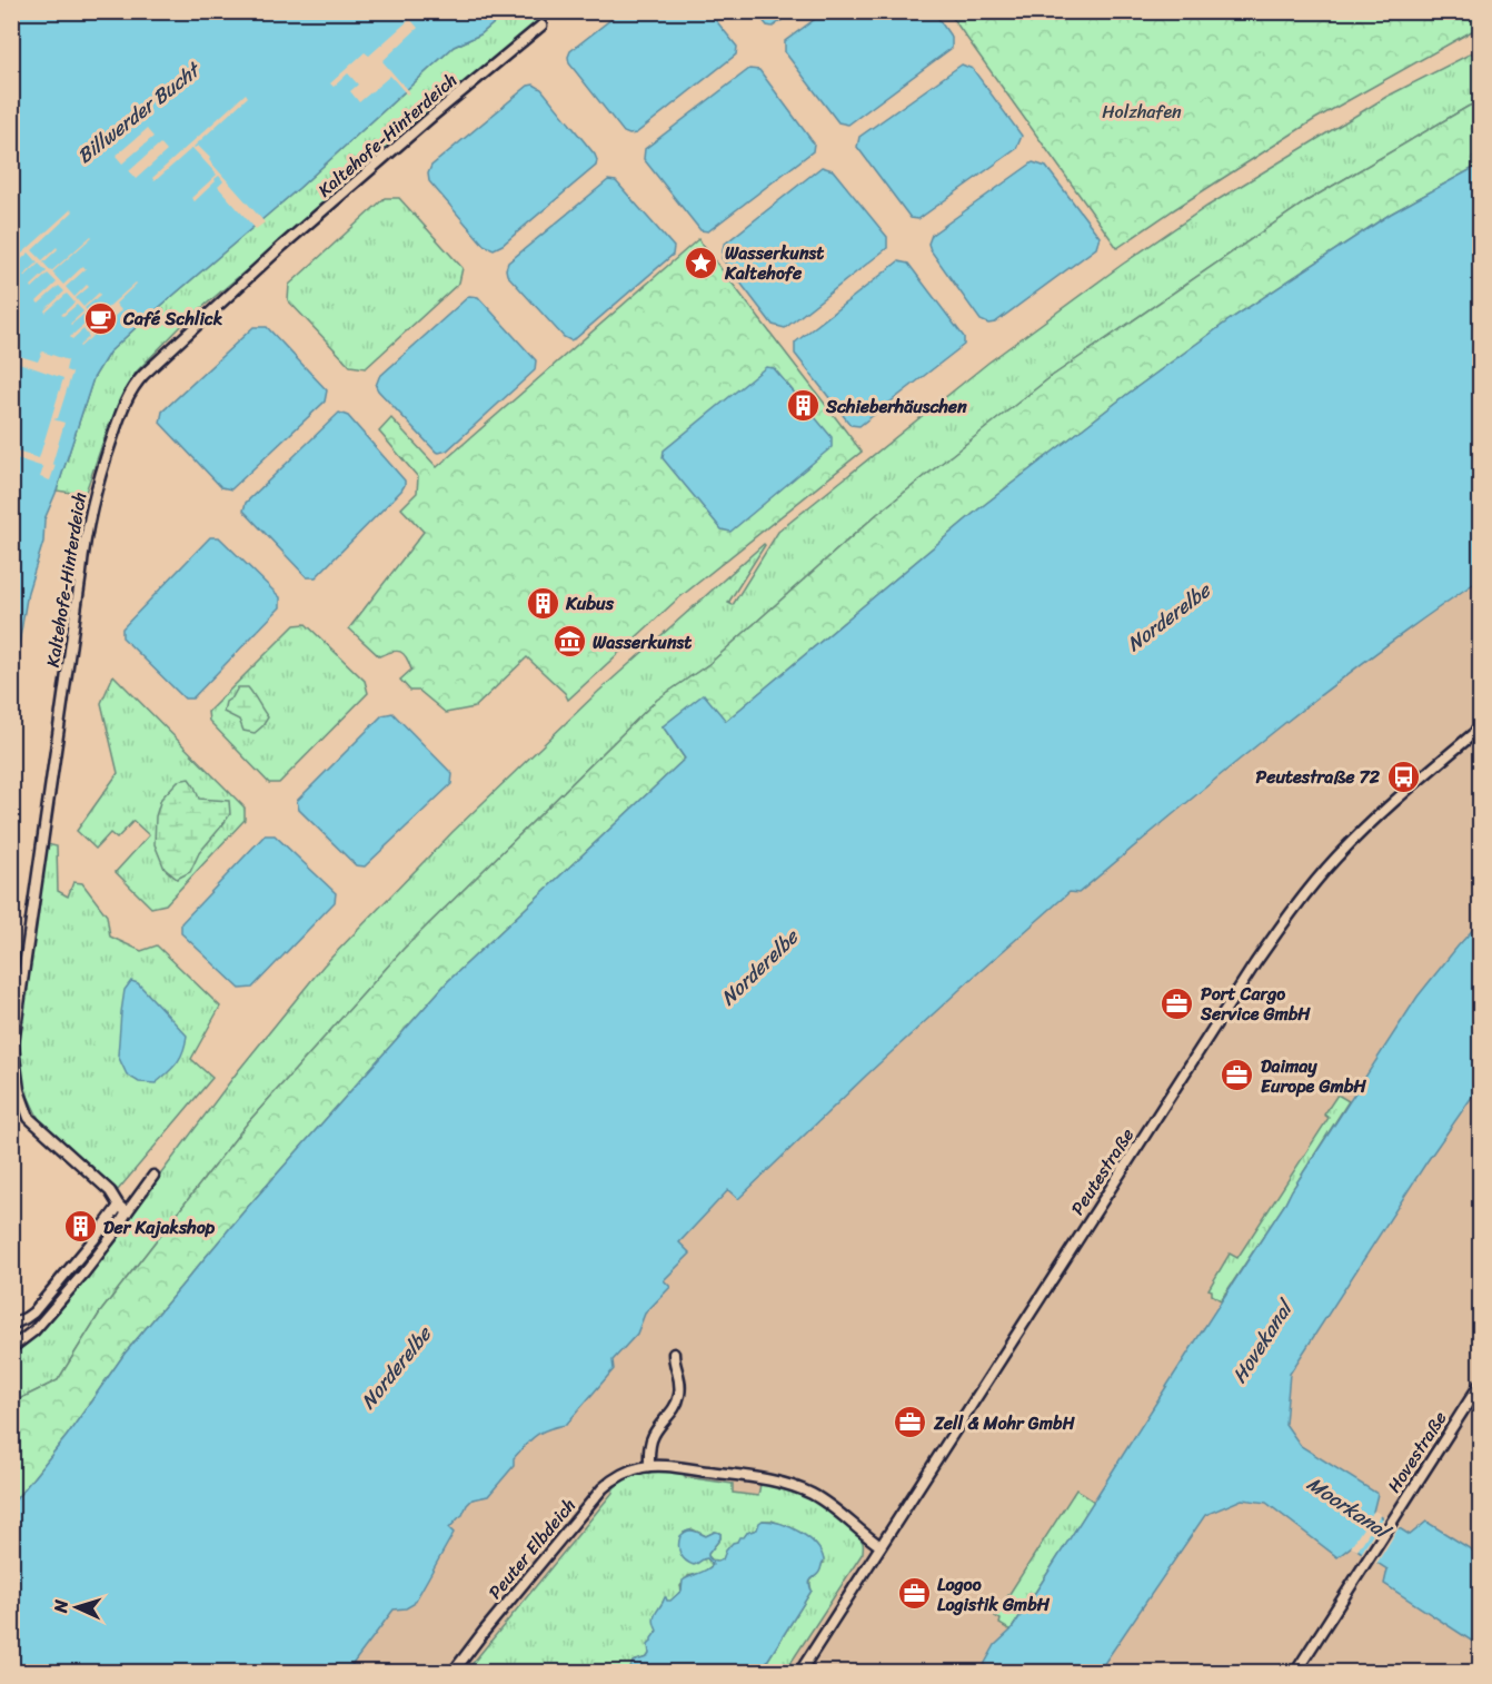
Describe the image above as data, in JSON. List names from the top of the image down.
{
  "streets": {
    "street": [
      "Kaltehofe-Hinterdeich",
      "Peutestraße",
      "Hovestraße",
      "Peuter Elbdeich"
    ]
  },
  "crossings": [
    ["Peutestraße", "Peuter Elbdeich"]
  ],
  "water": [
    "Billwerder Bucht",
    "Norderelbe",
    "Hovekanal",
    "Moorkanal"
  ],
  "parks": ["Holzhafen"],
  "places": {
    "place": ["Wasserkunst Kaltehofe"],
    "cafe": ["Café Schlick"],
    "building": ["Schieberhäuschen", "Kubus", "Der Kajakshop"],
    "museum": ["Wasserkunst"],
    "bus stop": ["Peutestraße 72"],
    "office": [
      "Port Cargo Service GmbH",
      "Daimay Europe GmbH",
      "Zell & Mohr GmbH",
      "Logoo Logistik GmbH"
    ]
  },
  "north": "left"
}
